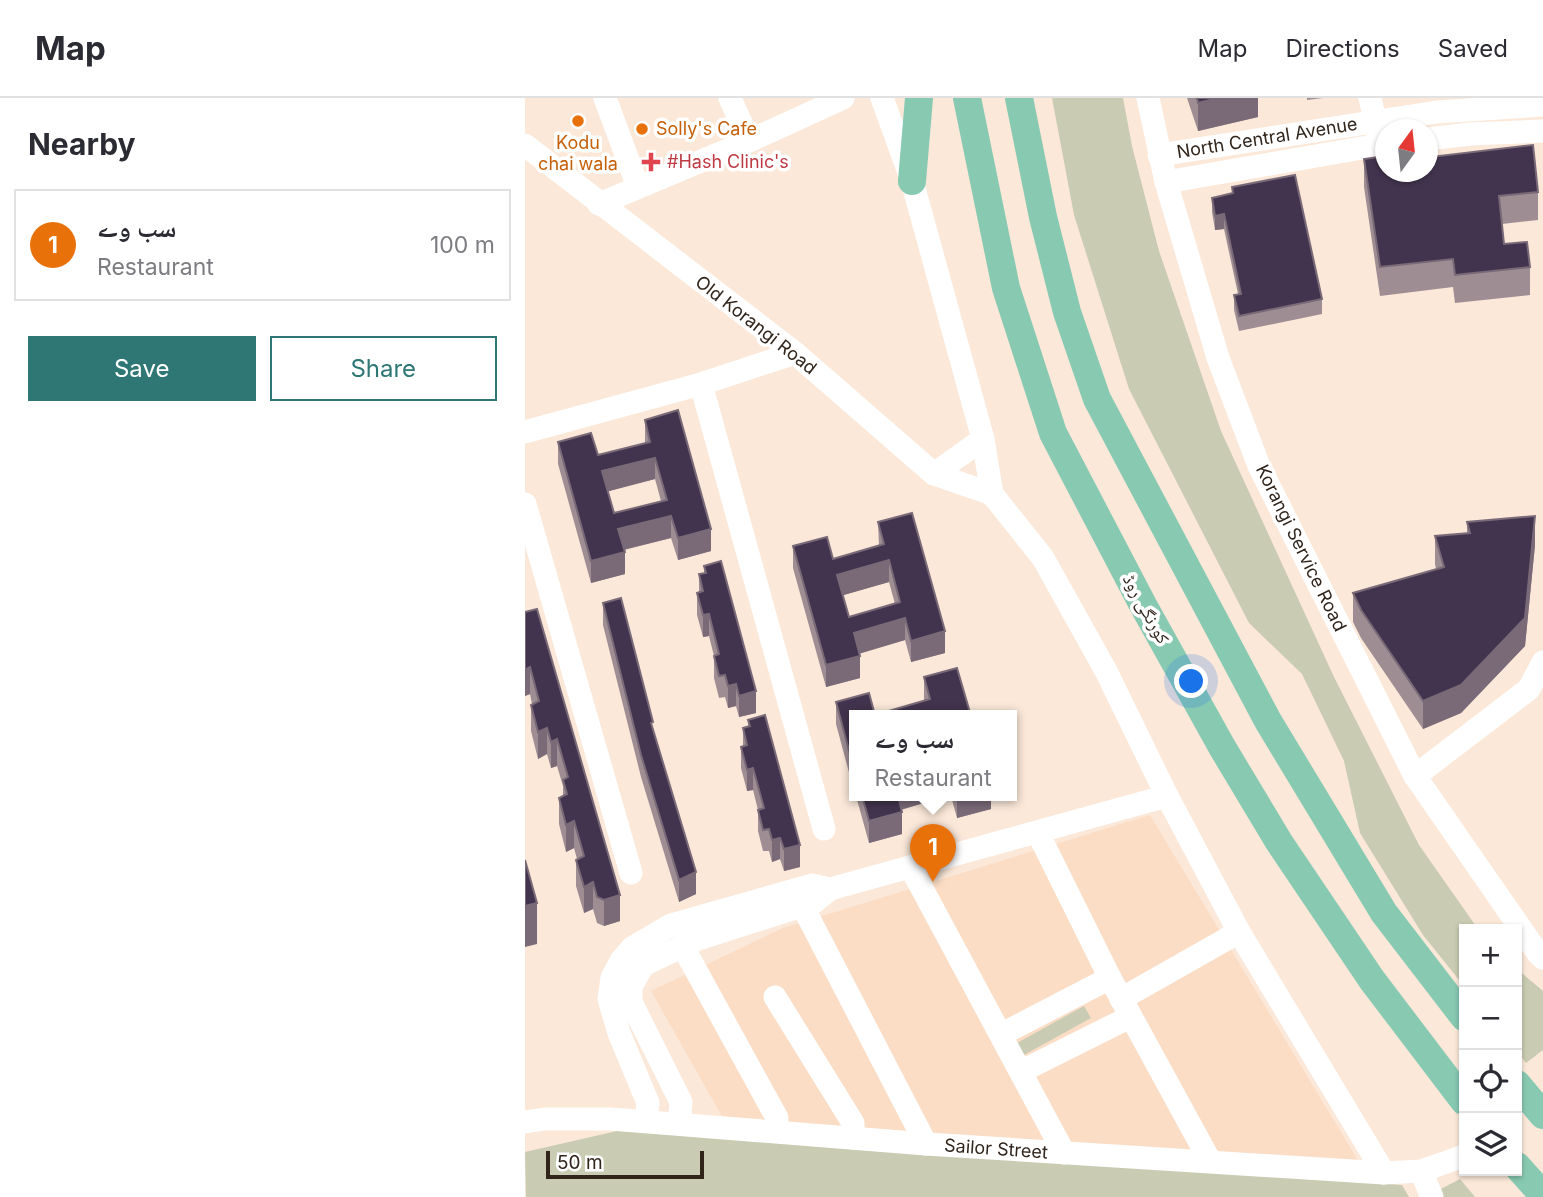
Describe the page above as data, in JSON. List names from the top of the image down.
{
  "streets": {
    "main road": ["کورنگی روڈ"],
    "street": [
      "North Central Avenue",
      "Old Korangi Road",
      "Korangi Service Road",
      "Sailor Street"
    ]
  },
  "crossings": [
    ["North Central Avenue", "Korangi Service Road"]
  ],
  "places": {
    "other": ["Kodu chai wala", "Solly's Cafe"],
    "health": ["#Hash Clinic's"]
  },
  "scale_bar": "50 m",
  "north": "top",
  "page": {
    "header": "Map",
    "nav": ["Map", "Directions", "Saved"],
    "heading": "Nearby",
    "list": [
      {
        "mark": "1",
        "name": "سب وے",
        "note": "Restaurant",
        "value": "100 m"
      }
    ],
    "buttons": ["Save", "Share"],
    "popup": ["سب وے", "Restaurant"],
    "pins": "1",
    "map_buttons": ["+", "−"],
    "scale": "50 m"
  }
}
